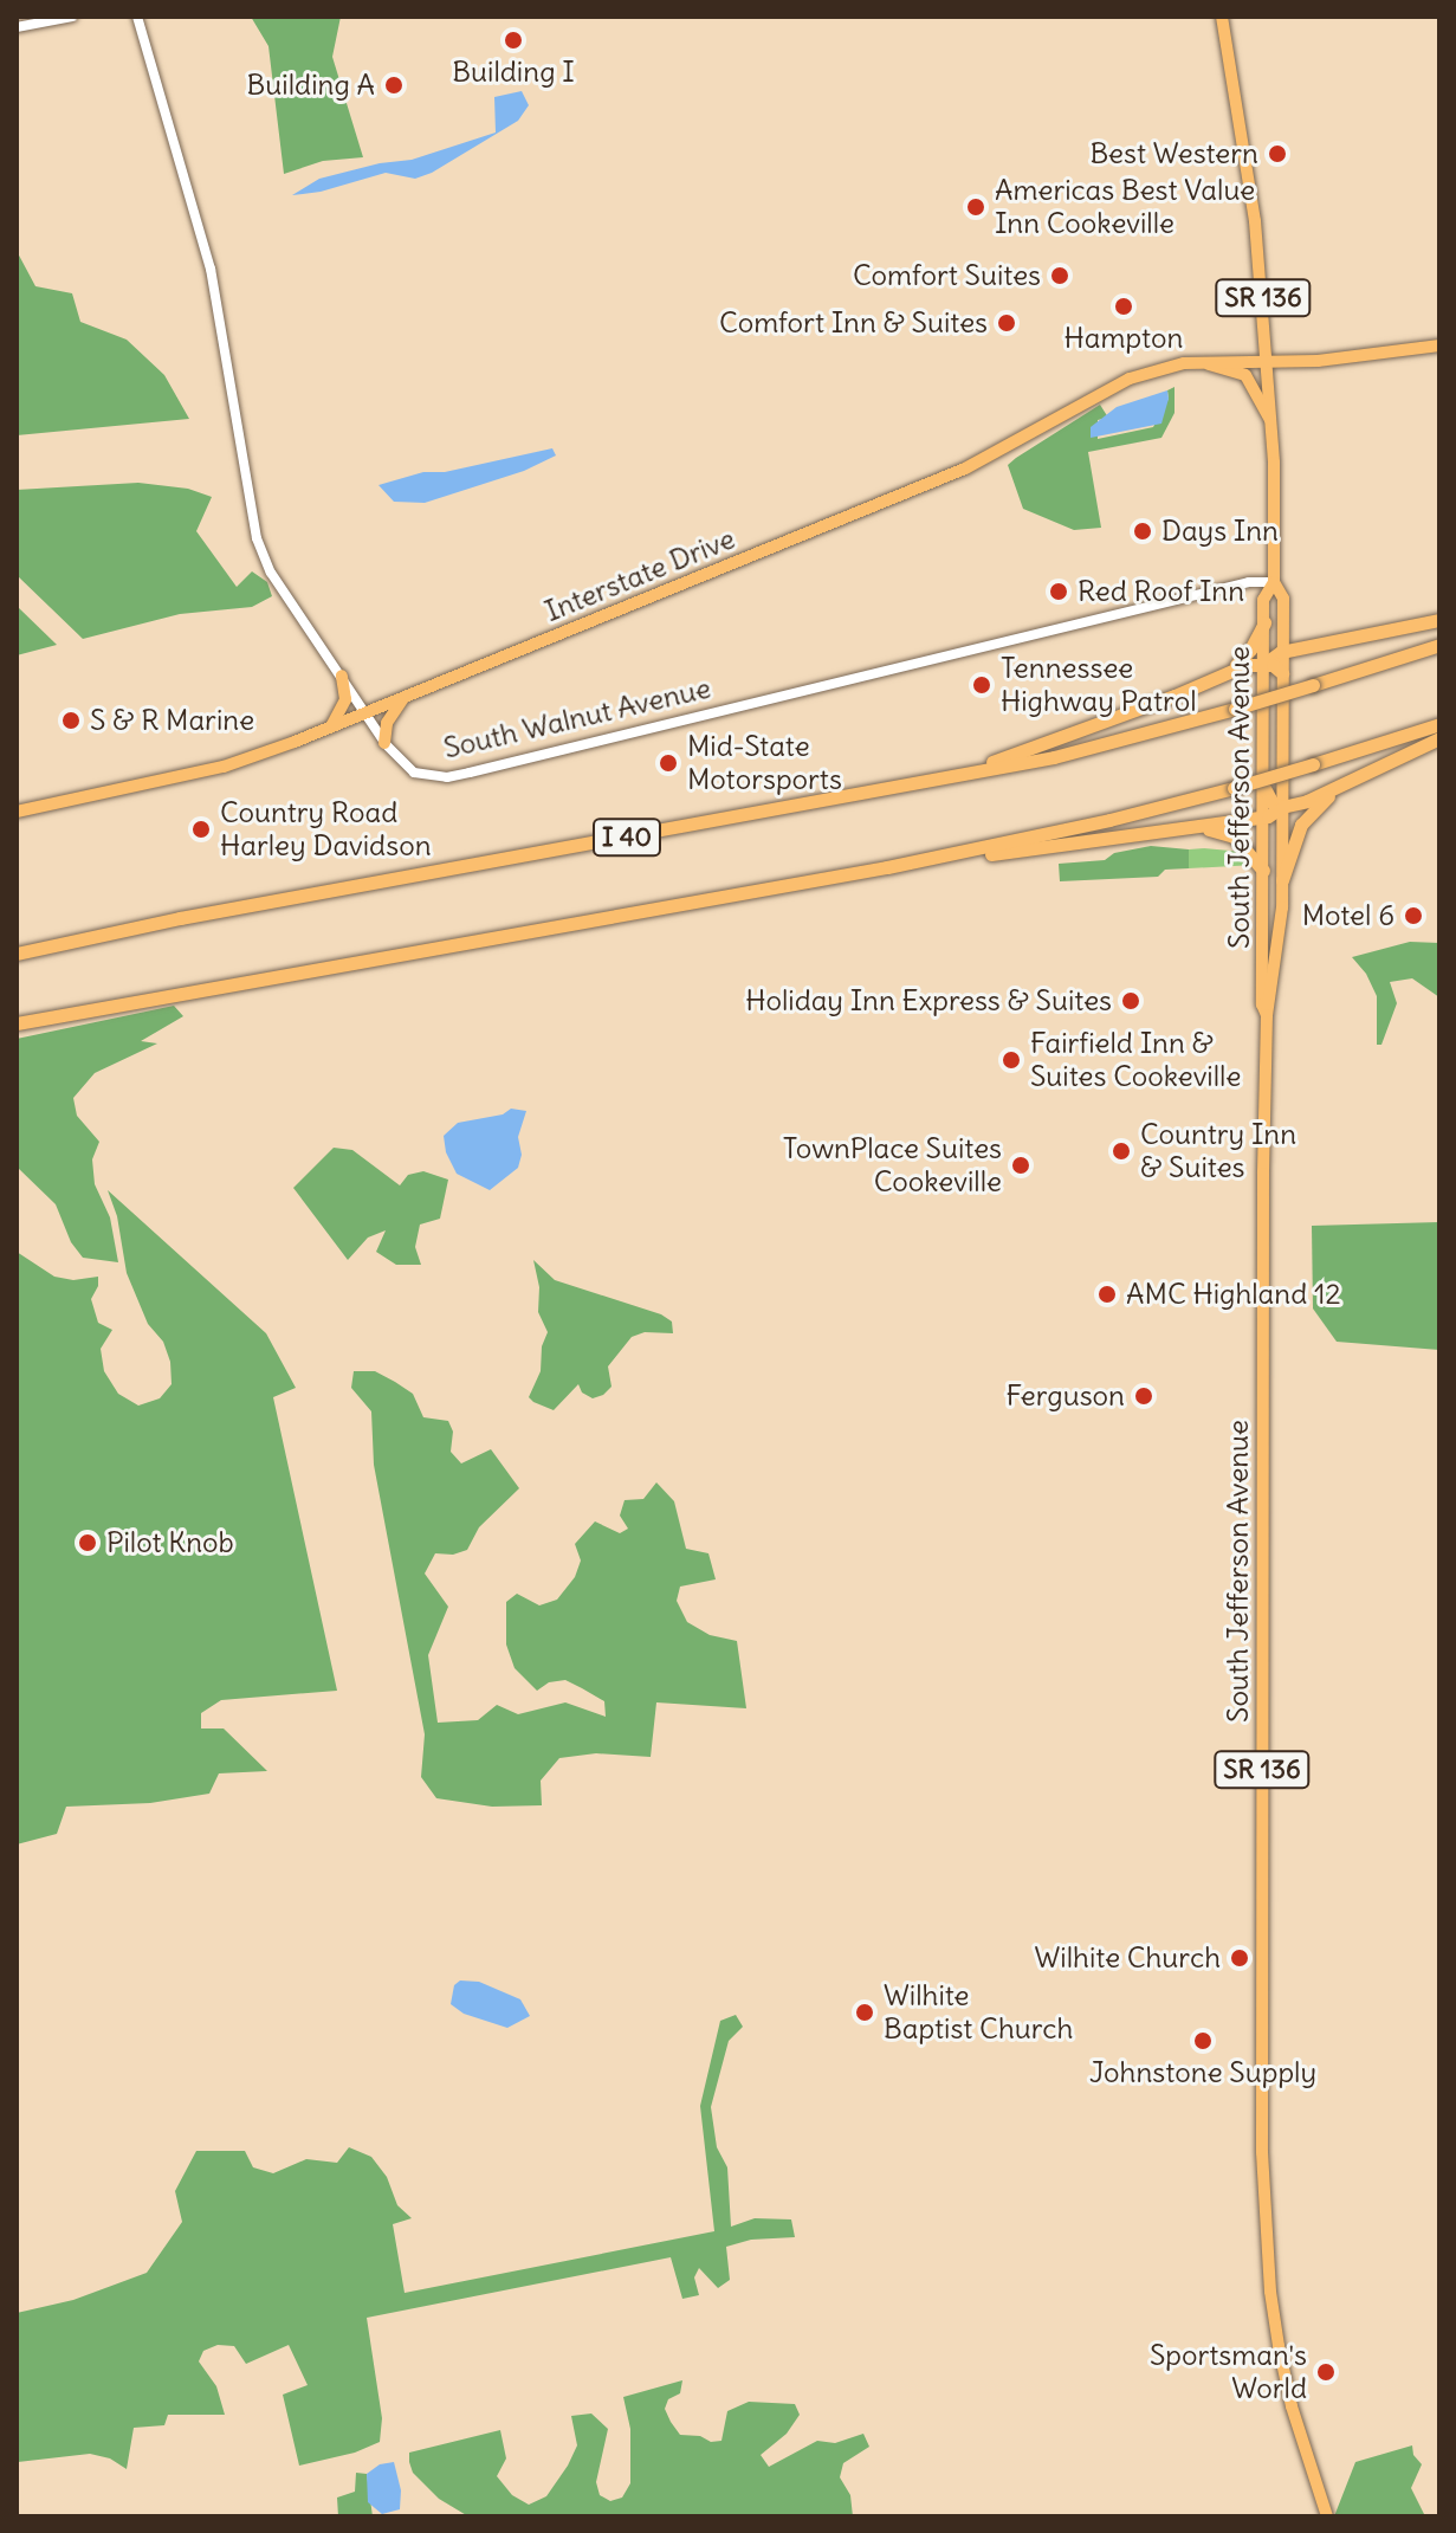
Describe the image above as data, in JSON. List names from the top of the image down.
{
  "streets": {
    "highway": ["I 40"],
    "main road": ["SR 136", "Interstate Drive", "South Jefferson Avenue"],
    "street": ["South Walnut Avenue"]
  },
  "crossings": [
    ["Interstate Drive", "South Walnut Avenue"],
    ["Interstate Drive", "South Jefferson Avenue"],
    ["South Walnut Avenue", "South Jefferson Avenue"]
  ],
  "places": [
    "Building I",
    "Building A",
    "Best Western",
    "Americas Best Value Inn Cookeville",
    "Comfort Suites",
    "Hampton",
    "Comfort Inn & Suites",
    "Days Inn",
    "Red Roof Inn",
    "Tennessee Highway Patrol",
    "S & R Marine",
    "Mid-State Motorsports",
    "Country Road Harley Davidson",
    "Motel 6",
    "Holiday Inn Express & Suites",
    "Fairfield Inn & Suites Cookeville",
    "Country Inn & Suites",
    "TownPlace Suites Cookeville",
    "AMC Highland 12",
    "Ferguson",
    "Pilot Knob",
    "Wilhite Church",
    "Wilhite Baptist Church",
    "Johnstone Supply",
    "Sportsman's World"
  ]
}
